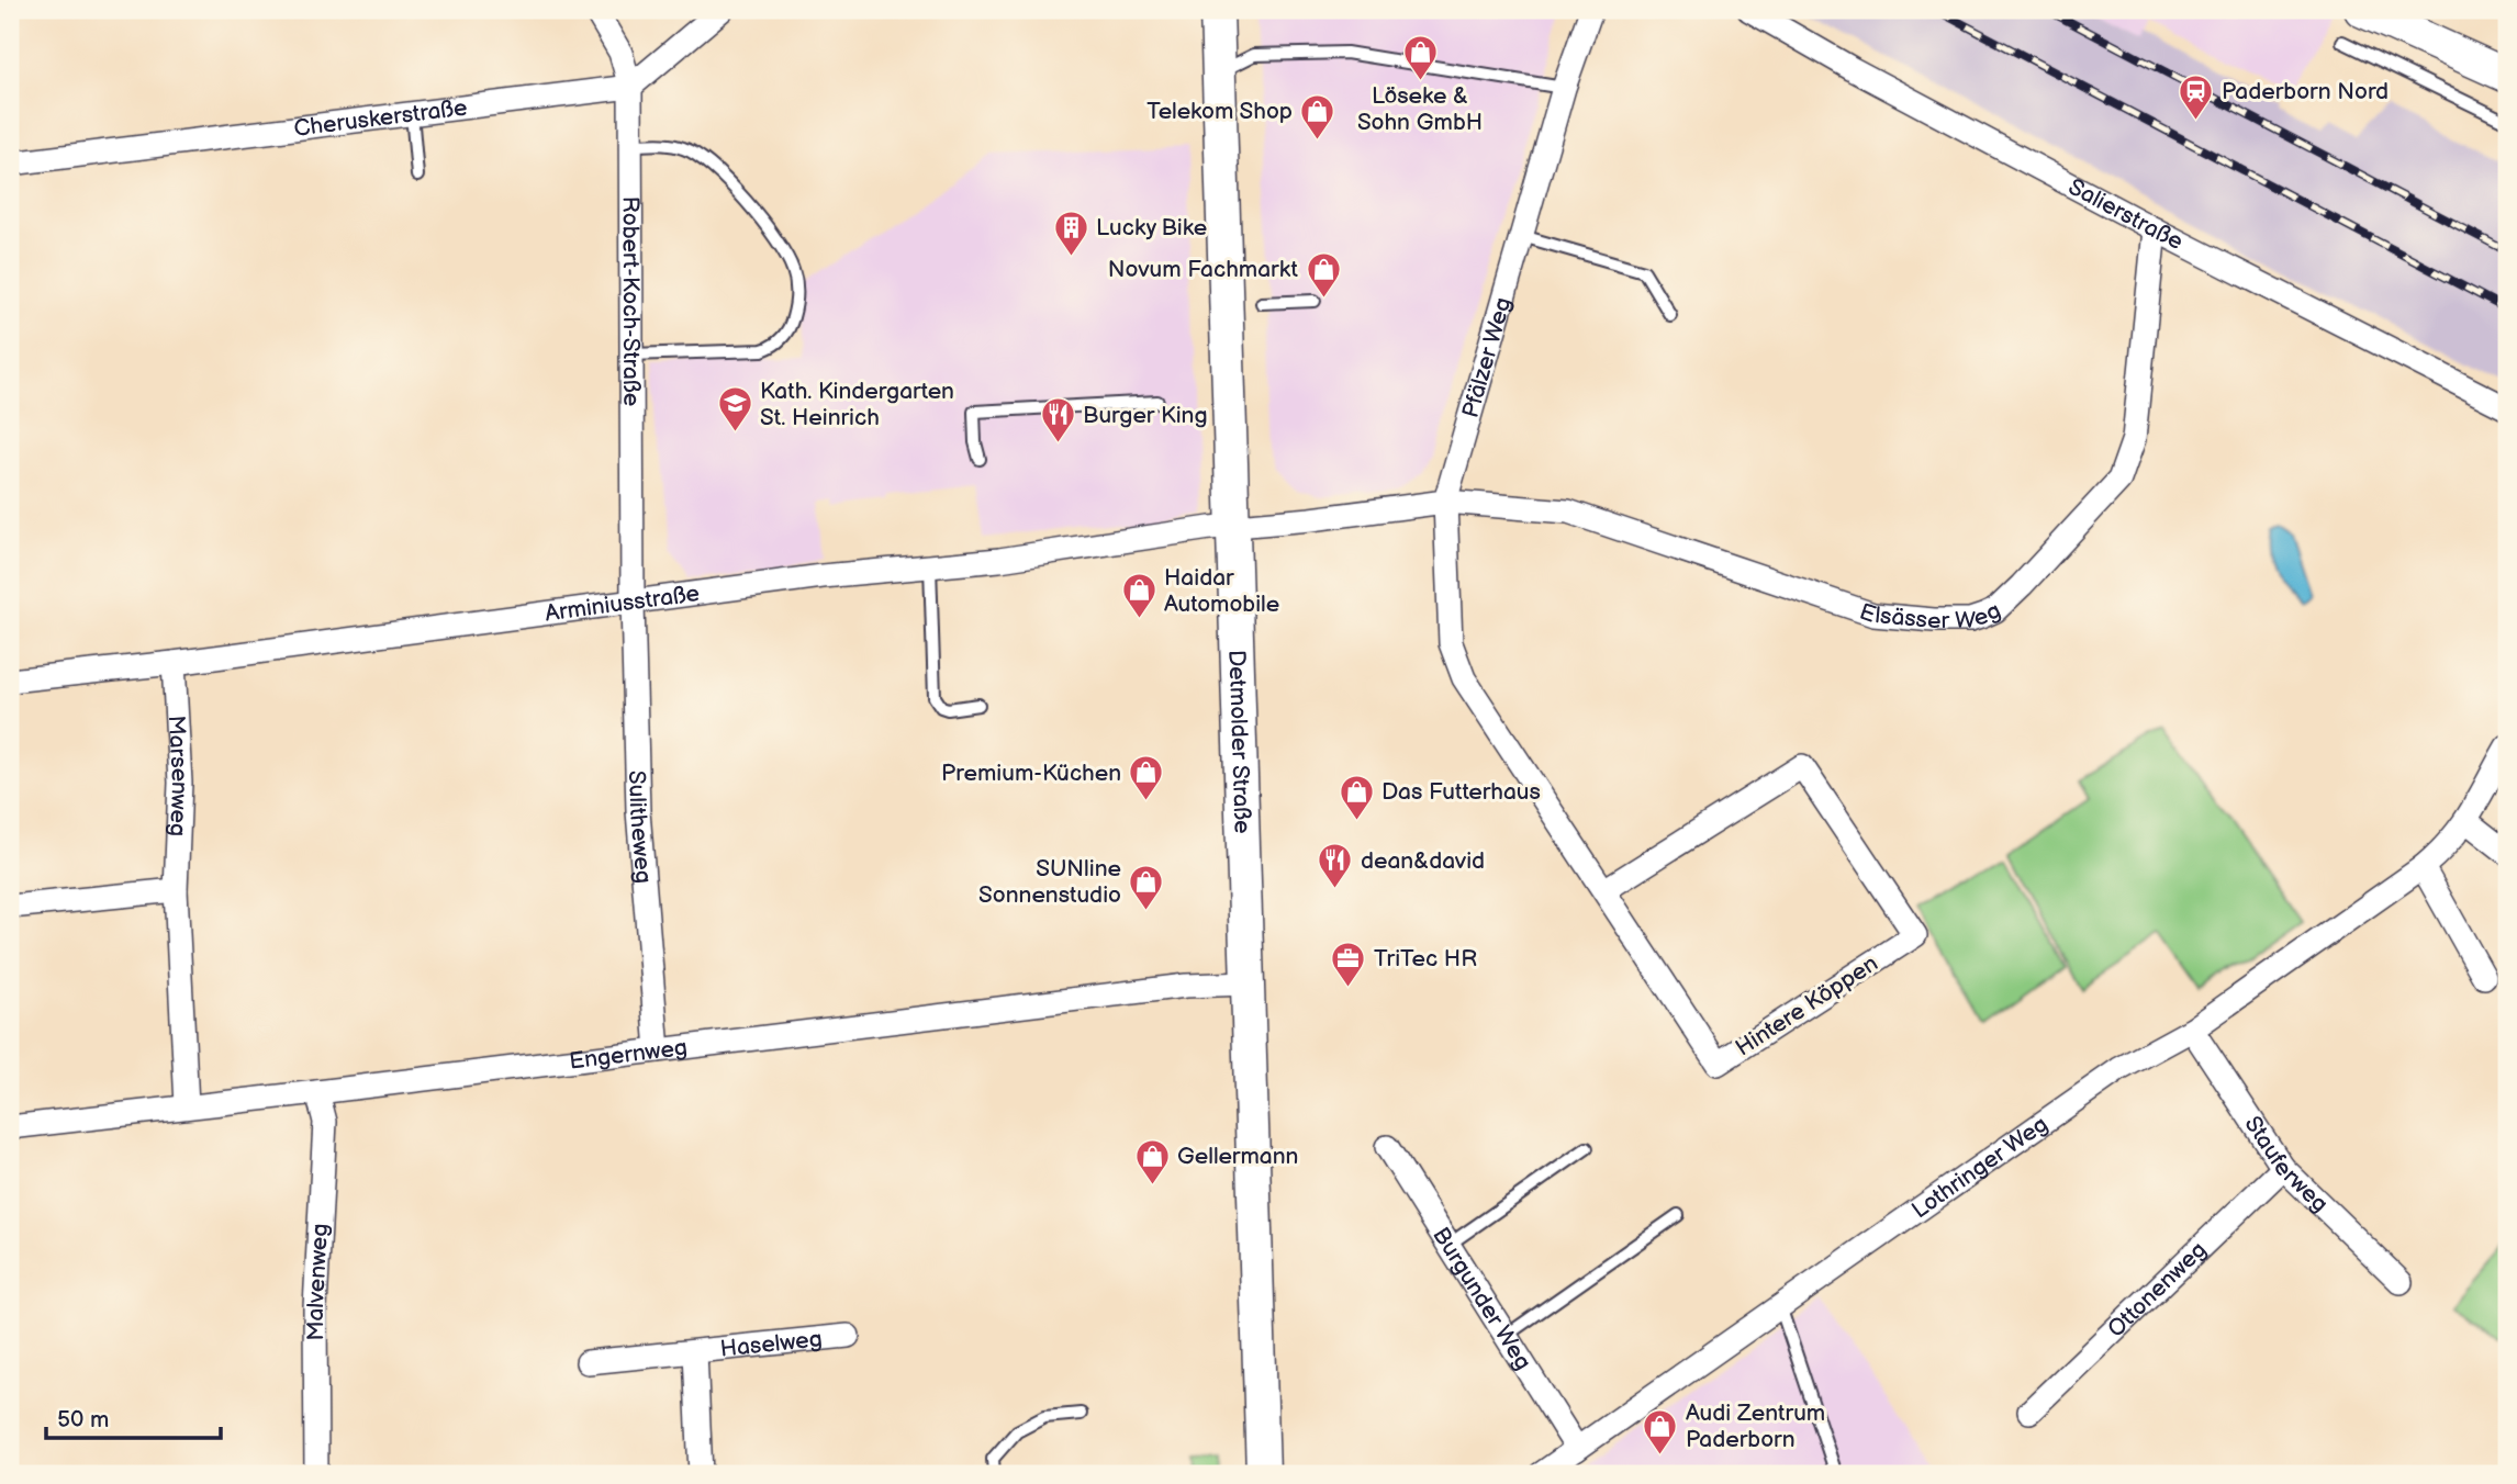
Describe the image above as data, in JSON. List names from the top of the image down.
{
  "streets": {
    "main road": ["Detmolder Straße"],
    "street": [
      "Cheruskerstraße",
      "Salierstraße",
      "Robert-Koch-Straße",
      "Pfälzer Weg",
      "Elsässer Weg",
      "Arminiusstraße",
      "Marsenweg",
      "Sulitheweg",
      "Hintere Köppen",
      "Engernweg",
      "Stauferweg",
      "Lothringer Weg",
      "Malvenweg",
      "Ottonenweg",
      "Burgunder Weg",
      "Haselweg"
    ]
  },
  "crossings": [
    ["Cheruskerstraße", "Robert-Koch-Straße"],
    ["Salierstraße", "Elsässer Weg"],
    ["Robert-Koch-Straße", "Arminiusstraße"],
    ["Robert-Koch-Straße", "Sulitheweg"],
    ["Pfälzer Weg", "Elsässer Weg"],
    ["Pfälzer Weg", "Hintere Köppen"],
    ["Elsässer Weg", "Hintere Köppen"],
    ["Arminiusstraße", "Detmolder Straße"],
    ["Arminiusstraße", "Marsenweg"],
    ["Arminiusstraße", "Sulitheweg"],
    ["Detmolder Straße", "Engernweg"],
    ["Marsenweg", "Engernweg"],
    ["Sulitheweg", "Engernweg"],
    ["Engernweg", "Malvenweg"],
    ["Stauferweg", "Lothringer Weg"],
    ["Stauferweg", "Ottonenweg"],
    ["Lothringer Weg", "Burgunder Weg"]
  ],
  "places": {
    "shop": [
      "Löseke & Sohn GmbH",
      "Telekom Shop",
      "Novum Fachmarkt",
      "Haidar Automobile",
      "Premium-Küchen",
      "Das Futterhaus",
      "SUNline Sonnenstudio",
      "Gellermann",
      "Audi Zentrum Paderborn"
    ],
    "station": ["Paderborn Nord"],
    "building": ["Lucky Bike"],
    "school or university": ["Kath. Kindergarten St. Heinrich"],
    "restaurant": ["Burger King", "dean&david"],
    "office": ["TriTec HR"]
  },
  "scale_bar": "50 m"
}
